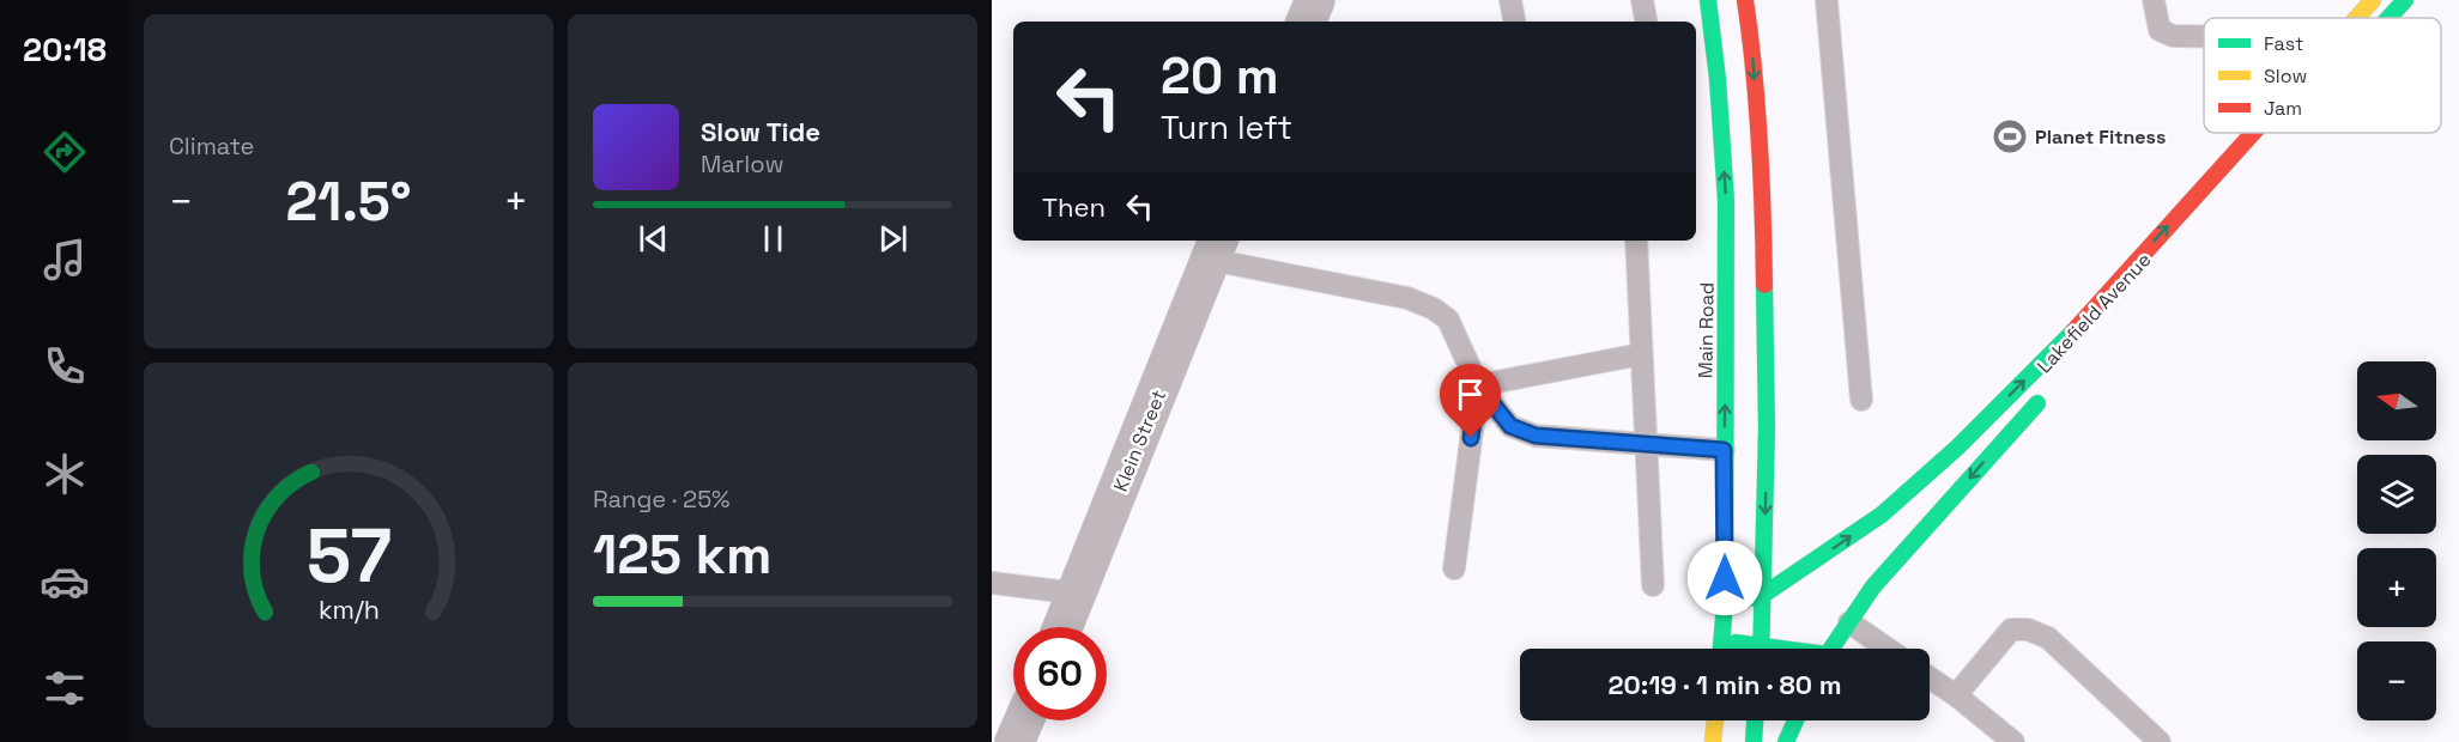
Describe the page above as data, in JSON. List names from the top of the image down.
{
  "streets": {
    "main road": ["Lakefield Avenue", "Main Road"],
    "street": ["Klein Street"]
  },
  "crossings": [
    ["Lakefield Avenue", "Main Road"]
  ],
  "places": {
    "sports": ["Planet Fitness"]
  },
  "legend": ["Fast", "Slow", "Jam"],
  "north": "left",
  "page": {
    "tabs": "20:18",
    "tile": [
      "Climate",
      ["Range · 25%", "125 km"]
    ],
    "turn": ["20 m", "Turn left"],
    "song": ["Slow Tide", "Marlow"],
    "heat": ["−", "21.5°", "+"],
    "then": "Then",
    "map_buttons": ["+", "−"],
    "limit": "60",
    "trip": "20:19 · 1 min · 80 m",
    "gauge": ["57", "km/h"]
  }
}
